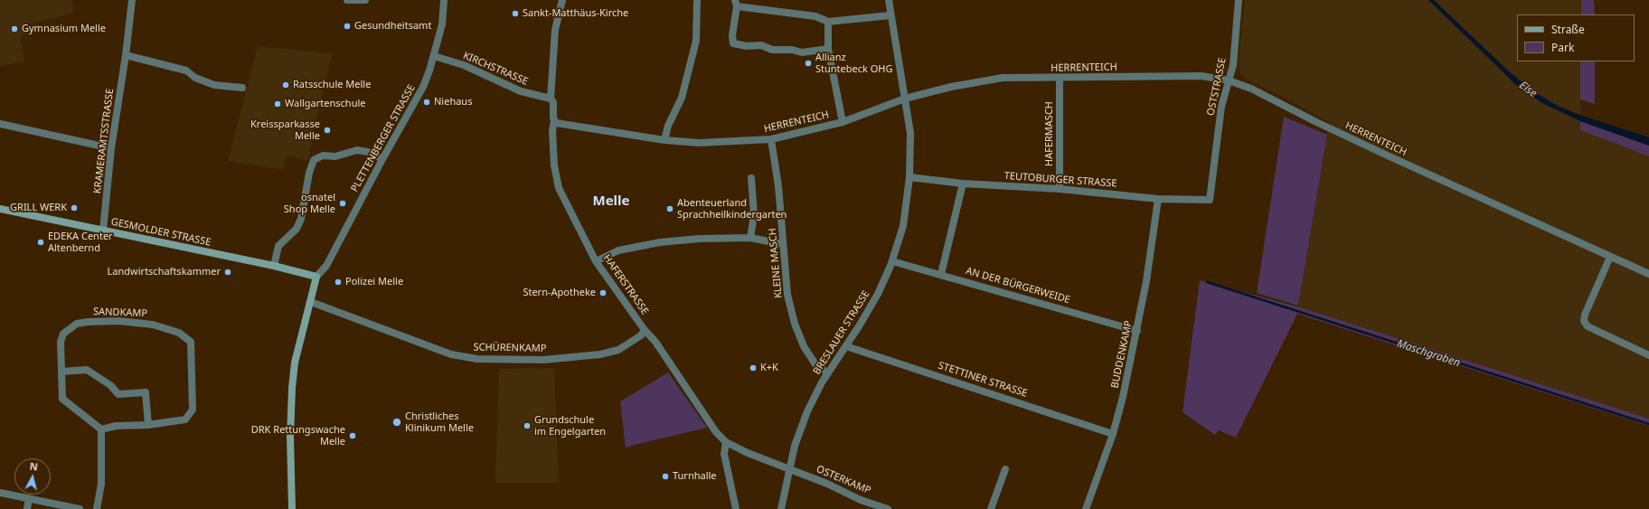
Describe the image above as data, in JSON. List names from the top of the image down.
{
  "streets": {
    "main road": ["GESMOLDER STRASSE"],
    "street": [
      "HERRENTEICH",
      "KIRCHSTRASSE",
      "OSTSTRASSE",
      "HAFERMASCH",
      "PLETTENBERGER STRASSE",
      "KRAMERAMTSSTRASSE",
      "TEUTOBURGER STRASSE",
      "KLEINE MASCH",
      "HAFERSTRASSE",
      "AN DER BÜRGERWEIDE",
      "SANDKAMP",
      "BRESLAUER STRASSE",
      "SCHÜRENKAMP",
      "BUDDENKAMP",
      "STETTINER STRASSE",
      "OSTERKAMP"
    ]
  },
  "crossings": [
    ["HERRENTEICH", "OSTSTRASSE"],
    ["HERRENTEICH", "HAFERMASCH"],
    ["HERRENTEICH", "KLEINE MASCH"],
    ["HERRENTEICH", "HAFERSTRASSE"],
    ["HERRENTEICH", "BRESLAUER STRASSE"],
    ["KIRCHSTRASSE", "PLETTENBERGER STRASSE"],
    ["OSTSTRASSE", "TEUTOBURGER STRASSE"],
    ["HAFERMASCH", "TEUTOBURGER STRASSE"],
    ["PLETTENBERGER STRASSE", "GESMOLDER STRASSE"],
    ["KRAMERAMTSSTRASSE", "GESMOLDER STRASSE"],
    ["TEUTOBURGER STRASSE", "BRESLAUER STRASSE"],
    ["TEUTOBURGER STRASSE", "BUDDENKAMP"],
    ["KLEINE MASCH", "BRESLAUER STRASSE"],
    ["HAFERSTRASSE", "BRESLAUER STRASSE"],
    ["HAFERSTRASSE", "SCHÜRENKAMP"],
    ["HAFERSTRASSE", "OSTERKAMP"],
    ["AN DER BÜRGERWEIDE", "BRESLAUER STRASSE"],
    ["AN DER BÜRGERWEIDE", "BUDDENKAMP"],
    ["BRESLAUER STRASSE", "STETTINER STRASSE"],
    ["BRESLAUER STRASSE", "OSTERKAMP"],
    ["BUDDENKAMP", "STETTINER STRASSE"]
  ],
  "districts": ["Melle"],
  "water": ["Else", "Maschgraben"],
  "places": [
    "Sankt-Matthäus-Kirche",
    "Gesundheitsamt",
    "Gymnasium Melle",
    "Allianz Stuntebeck OHG",
    "Ratsschule Melle",
    "Niehaus",
    "Wallgartenschule",
    "Kreissparkasse Melle",
    "osnatel Shop Melle",
    "GRILL WERK",
    "Abenteuerland Sprachheilkindergarten",
    "EDEKA Center Altenbernd",
    "Landwirtschaftskammer",
    "Polizei Melle",
    "Stern-Apotheke",
    "K+K",
    "Christliches Klinikum Melle",
    "Grundschule im Engelgarten",
    "DRK Rettungswache Melle",
    "Turnhalle"
  ],
  "legend": ["Straße", "Park"],
  "north": "top"
}
